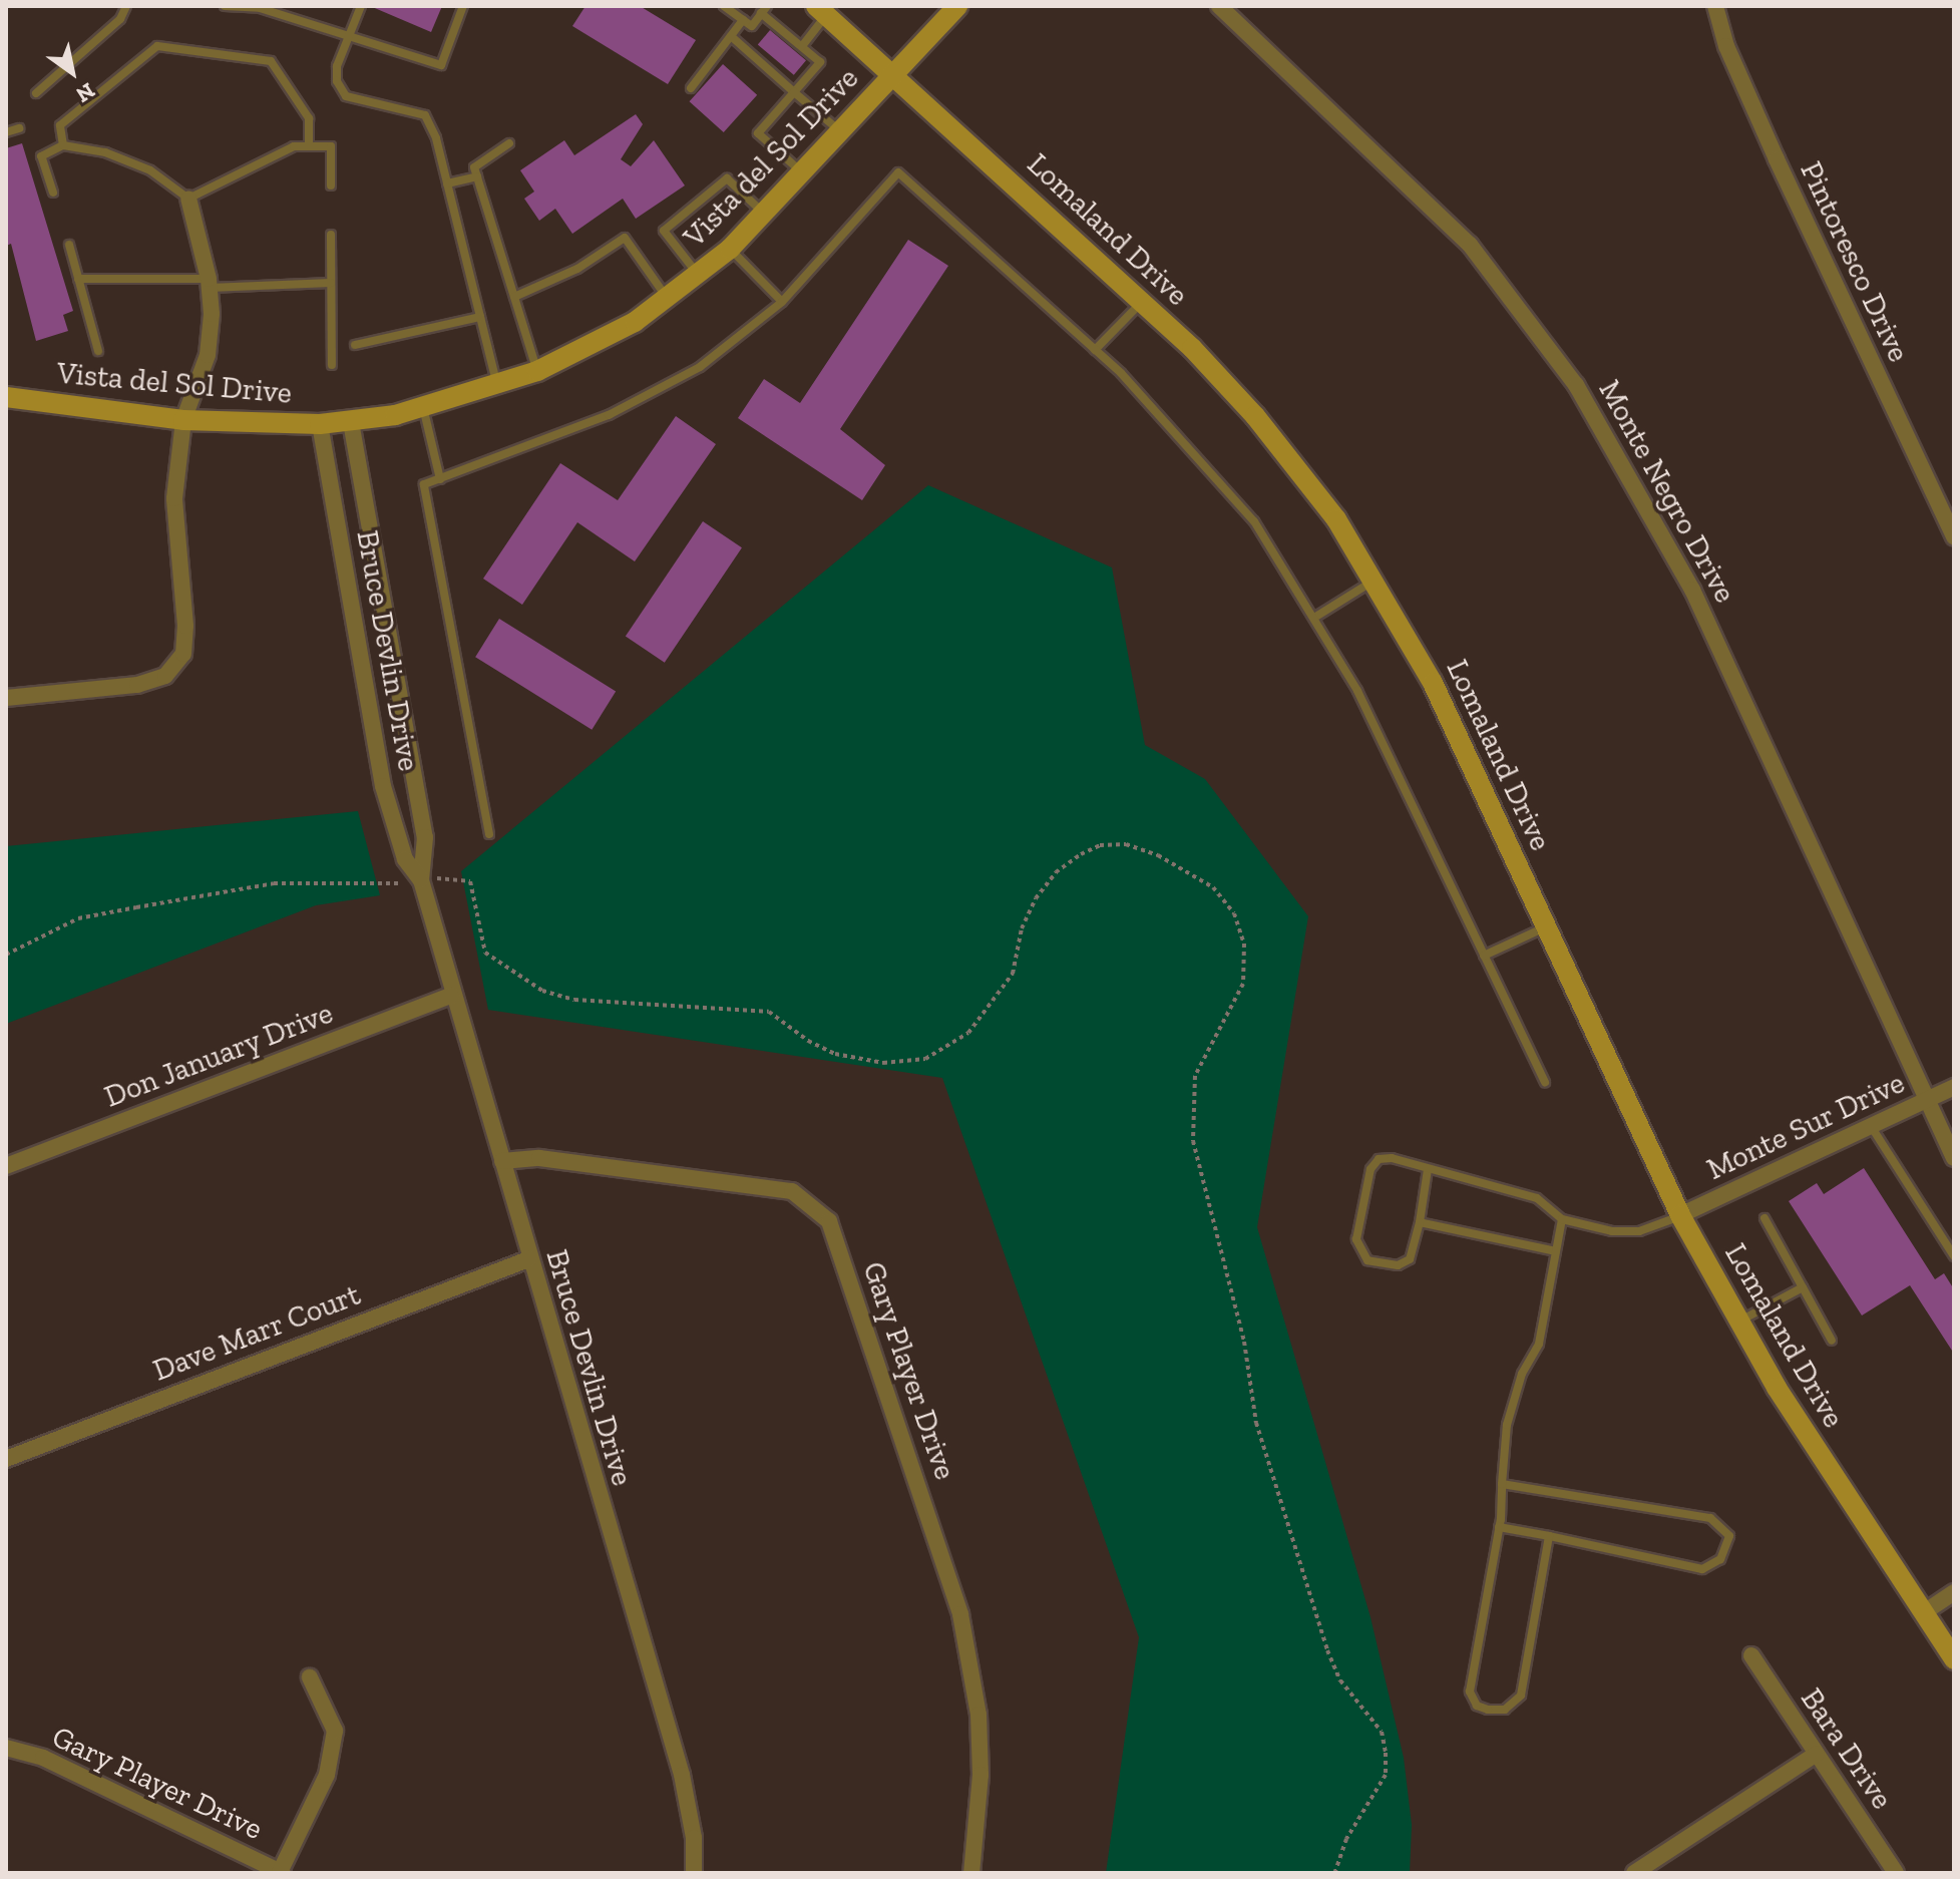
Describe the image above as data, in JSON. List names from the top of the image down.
{
  "streets": {
    "street": [
      "Vista del Sol Drive",
      "Lomaland Drive",
      "Pintoresco Drive",
      "Monte Negro Drive",
      "Bruce Devlin Drive",
      "Don January Drive",
      "Monte Sur Drive",
      "Dave Marr Court",
      "Gary Player Drive",
      "Bara Drive"
    ]
  },
  "crossings": [
    ["Vista del Sol Drive", "Lomaland Drive"],
    ["Vista del Sol Drive", "Bruce Devlin Drive"],
    ["Lomaland Drive", "Monte Sur Drive"],
    ["Monte Negro Drive", "Monte Sur Drive"],
    ["Bruce Devlin Drive", "Don January Drive"],
    ["Bruce Devlin Drive", "Dave Marr Court"],
    ["Bruce Devlin Drive", "Gary Player Drive"]
  ],
  "north": "bottom right"
}
